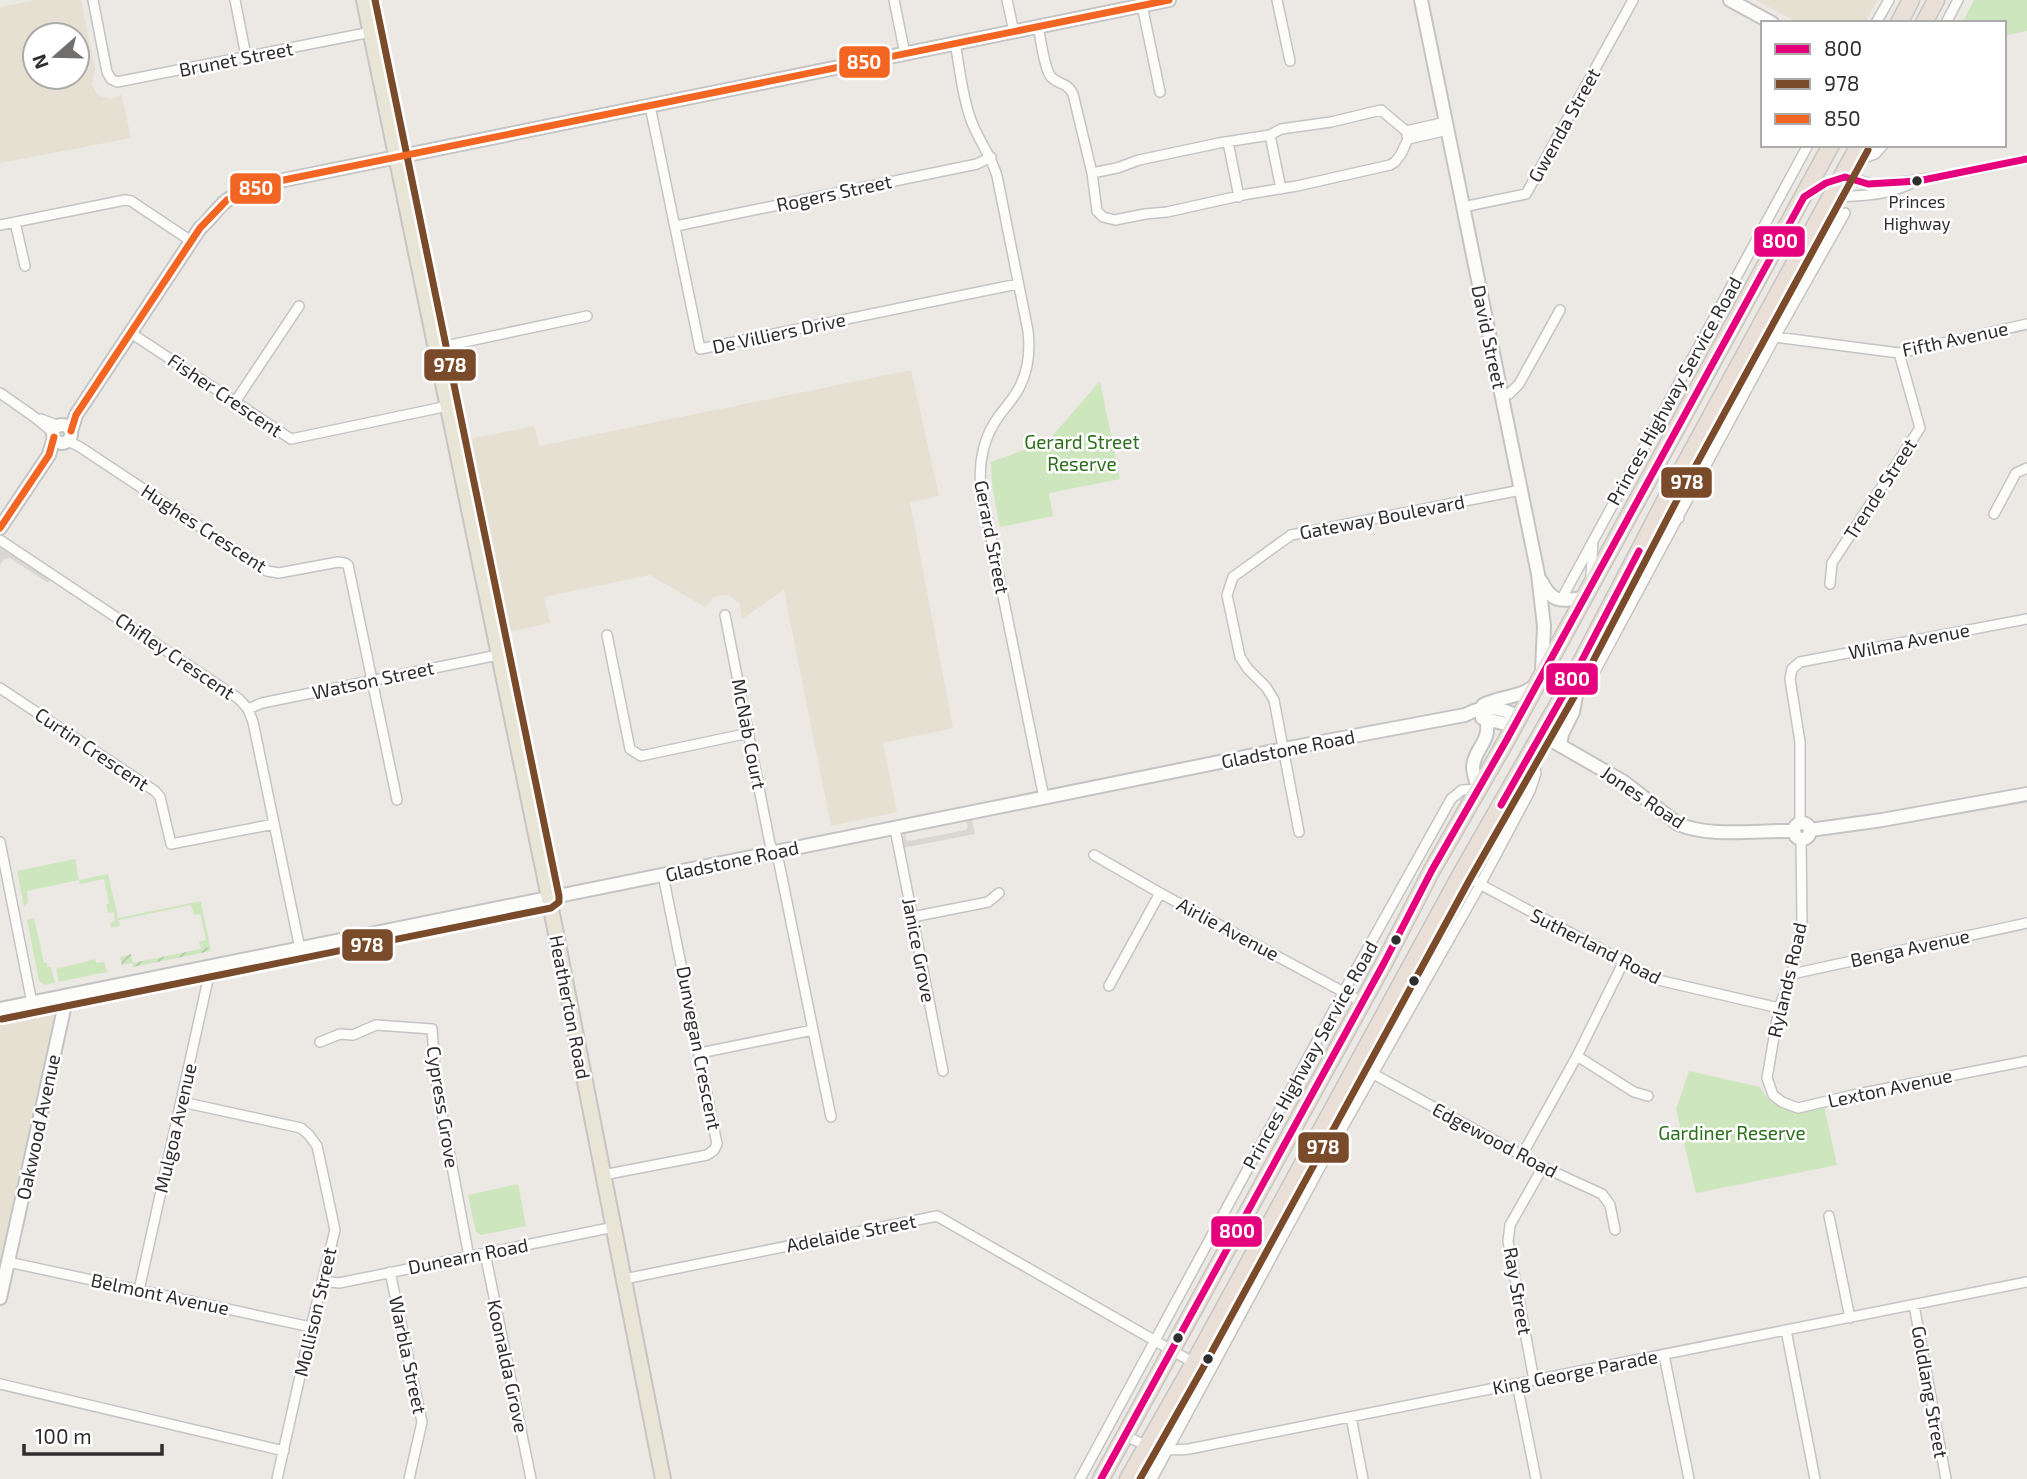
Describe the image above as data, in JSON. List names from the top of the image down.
{
  "streets": {
    "main road": [
      "David Street",
      "Gladstone Road",
      "Jones Road",
      "Heatherton Road",
      "Oakwood Avenue"
    ],
    "street": [
      "Brunet Street",
      "Gwenda Street",
      "Rogers Street",
      "De Villiers Drive",
      "Fifth Avenue",
      "Princes Highway Service Road",
      "Fisher Crescent",
      "Trende Street",
      "Gateway Boulevard",
      "Hughes Crescent",
      "Gerard Street",
      "Wilma Avenue",
      "Chifley Crescent",
      "Watson Street",
      "McNab Court",
      "Curtin Crescent",
      "Airlie Avenue",
      "Sutherland Road",
      "Benga Avenue",
      "Janice Grove",
      "Rylands Road",
      "Dunvegan Crescent",
      "Lexton Avenue",
      "Cypress Grove",
      "Mulgoa Avenue",
      "Edgewood Road",
      "Adelaide Street",
      "Dunearn Road",
      "Ray Street",
      "Belmont Avenue",
      "Mollison Street",
      "Warbla Street",
      "Koonalda Grove",
      "King George Parade",
      "Goldlang Street"
    ]
  },
  "crossings": [
    ["Brunet Street", "Heatherton Road"],
    ["Gwenda Street", "David Street"],
    ["Rogers Street", "De Villiers Drive"],
    ["Rogers Street", "Gerard Street"],
    ["De Villiers Drive", "Gerard Street"],
    ["David Street", "Gateway Boulevard"],
    ["Fifth Avenue", "Trende Street"],
    ["Princes Highway Service Road", "Airlie Avenue"],
    ["Princes Highway Service Road", "Adelaide Street"],
    ["Fisher Crescent", "Heatherton Road"],
    ["Gateway Boulevard", "Gladstone Road"],
    ["Hughes Crescent", "Watson Street"],
    ["Gerard Street", "Gladstone Road"],
    ["Wilma Avenue", "Rylands Road"],
    ["Chifley Crescent", "Watson Street"],
    ["Chifley Crescent", "Curtin Crescent"],
    ["Chifley Crescent", "Gladstone Road"],
    ["Watson Street", "Heatherton Road"],
    ["McNab Court", "Gladstone Road"],
    ["Gladstone Road", "Janice Grove"],
    ["Gladstone Road", "Heatherton Road"],
    ["Gladstone Road", "Dunvegan Crescent"],
    ["Gladstone Road", "Oakwood Avenue"],
    ["Gladstone Road", "Mulgoa Avenue"],
    ["Jones Road", "Rylands Road"],
    ["Sutherland Road", "Rylands Road"],
    ["Benga Avenue", "Rylands Road"],
    ["Rylands Road", "Lexton Avenue"],
    ["Heatherton Road", "Dunvegan Crescent"],
    ["Heatherton Road", "Adelaide Street"],
    ["Heatherton Road", "Dunearn Road"],
    ["Cypress Grove", "Dunearn Road"],
    ["Oakwood Avenue", "Belmont Avenue"],
    ["Mulgoa Avenue", "Belmont Avenue"],
    ["Mulgoa Avenue", "Mollison Street"],
    ["Edgewood Road", "Ray Street"],
    ["Dunearn Road", "Mollison Street"],
    ["Dunearn Road", "Warbla Street"],
    ["Dunearn Road", "Koonalda Grove"],
    ["Ray Street", "King George Parade"],
    ["Belmont Avenue", "Mollison Street"],
    ["King George Parade", "Goldlang Street"]
  ],
  "parks": ["Gerard Street Reserve", "Gardiner Reserve"],
  "places": ["Princes Highway"],
  "lines": ["transit line 978", "transit line 850", "transit line 800"],
  "legend": ["800", "978", "850"],
  "scale_bar": "100 m",
  "north": "left"
}
